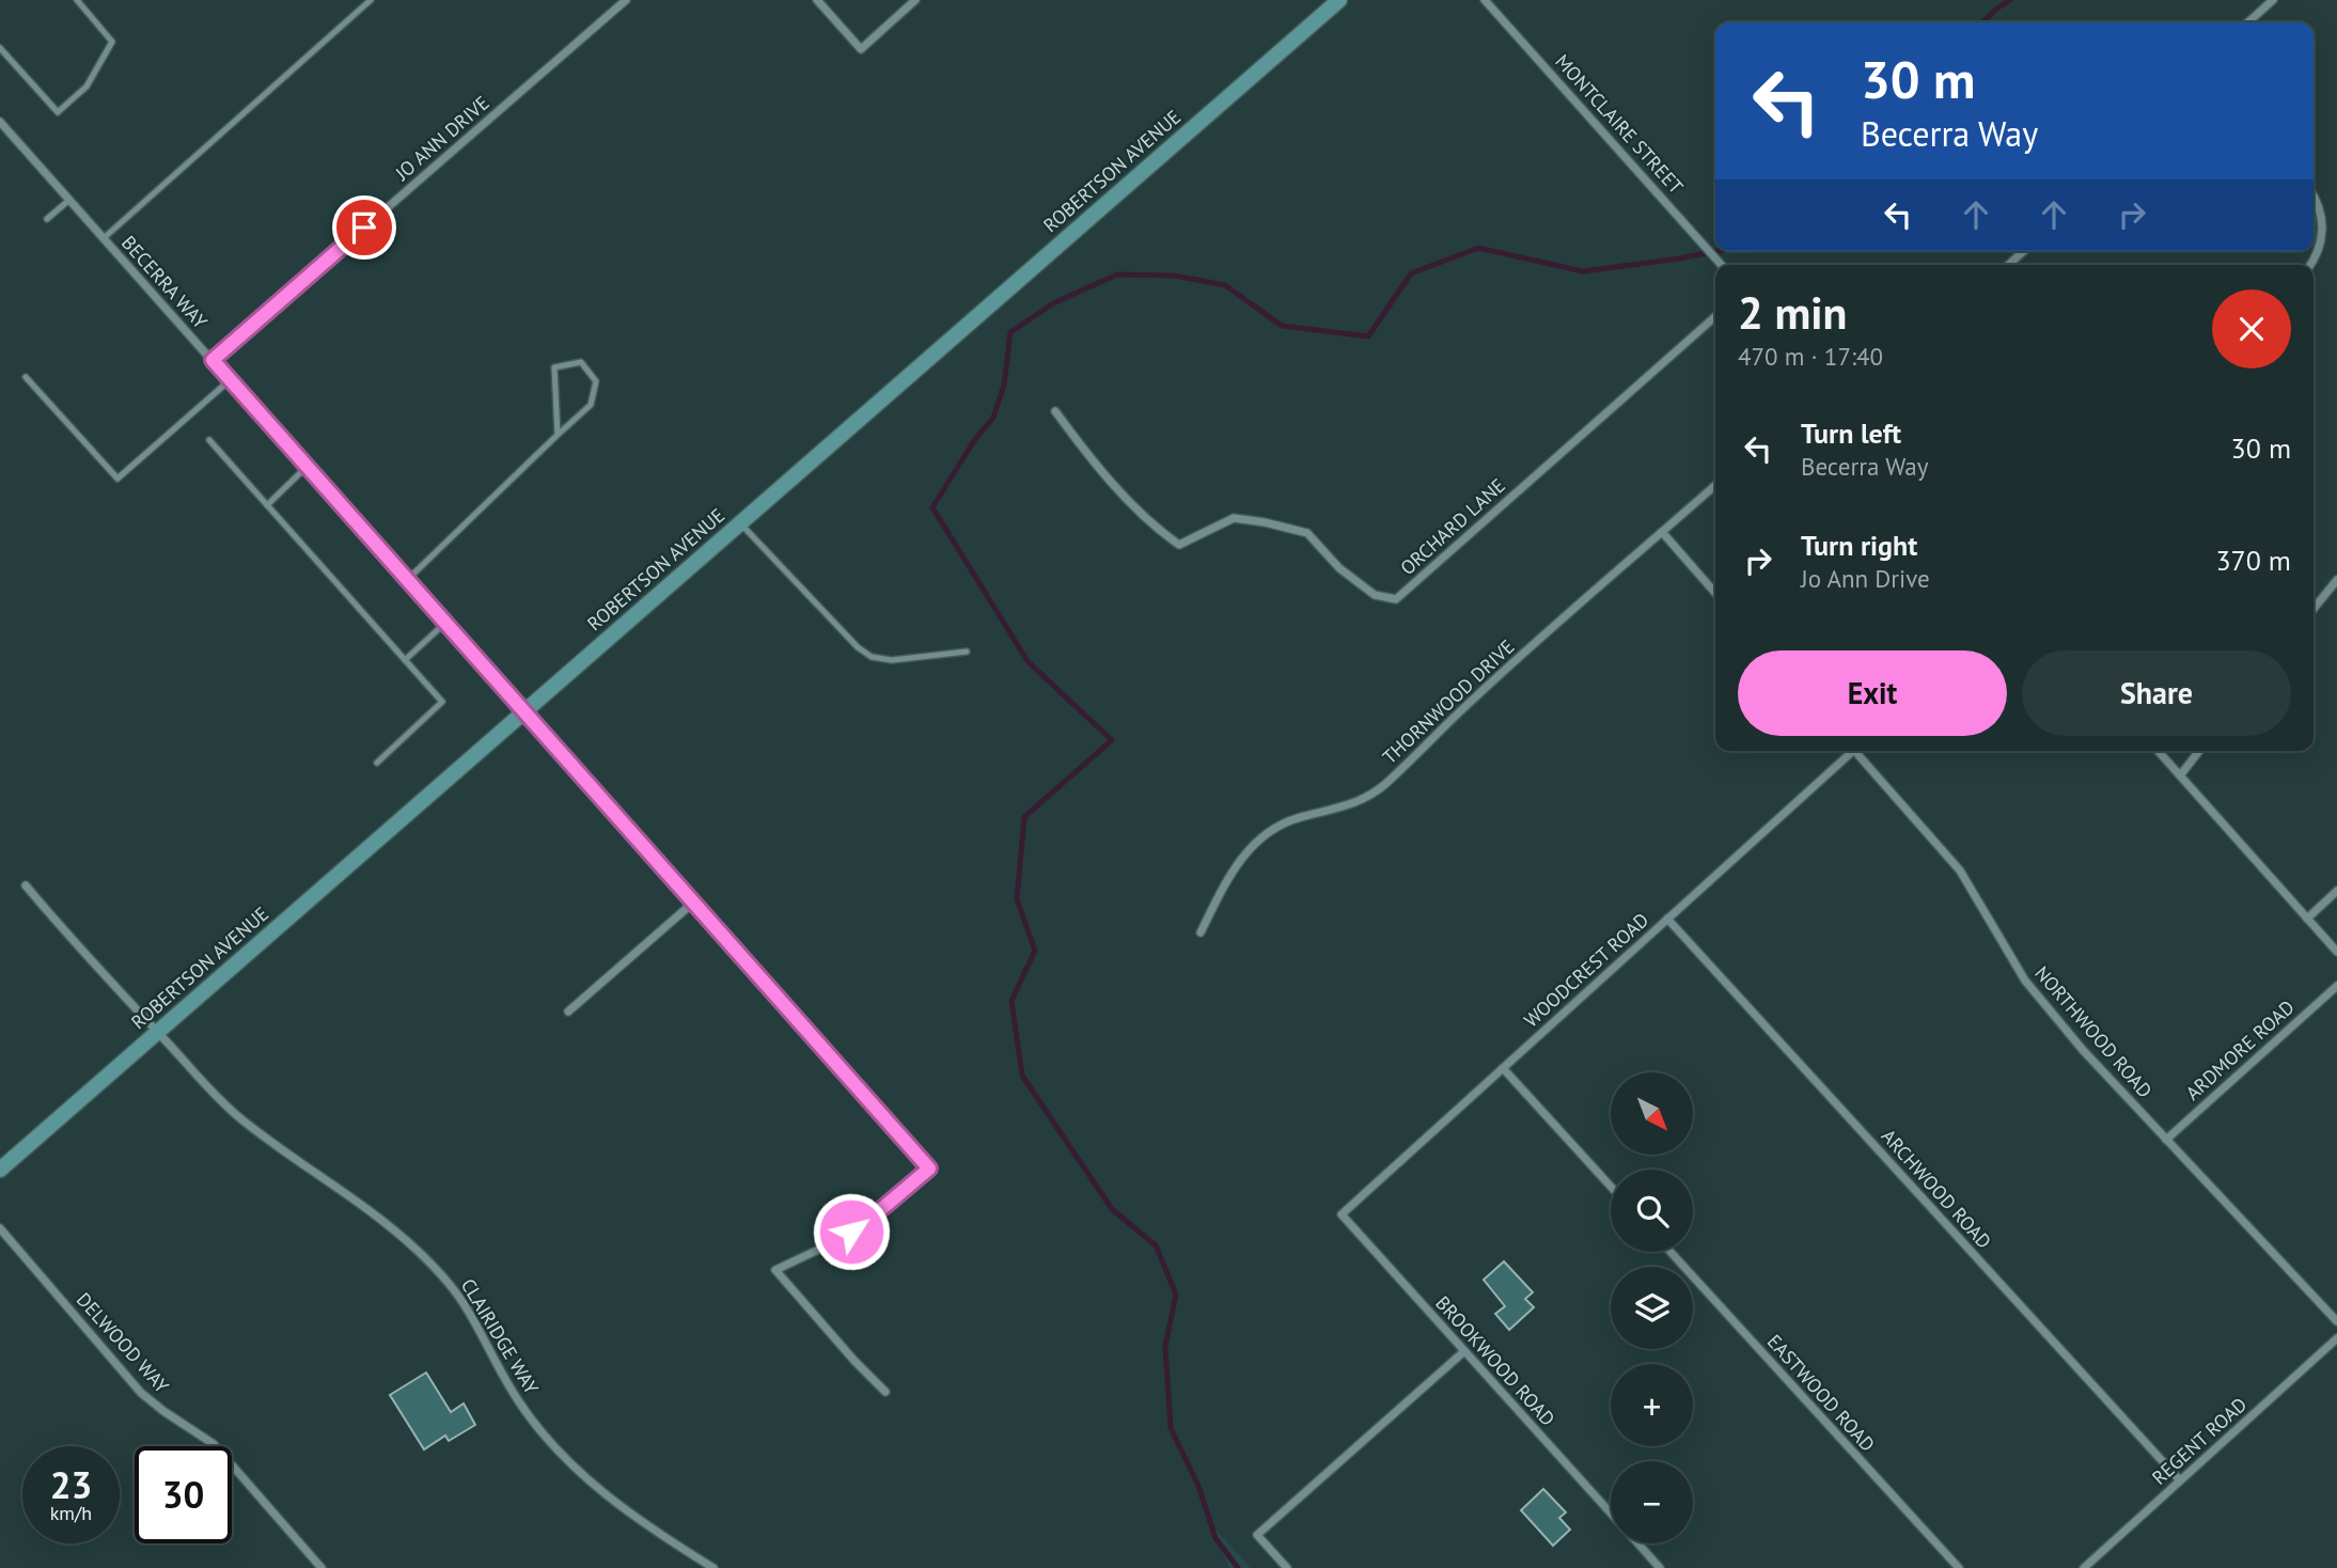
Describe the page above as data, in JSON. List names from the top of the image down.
{
  "streets": {
    "street": [
      "MONTCLAIRE STREET",
      "JO ANN DRIVE",
      "ROBERTSON AVENUE",
      "BECERRA WAY",
      "ORCHARD LANE",
      "THORNWOOD DRIVE",
      "WOODCREST ROAD",
      "NORTHWOOD ROAD",
      "ARDMORE ROAD",
      "ARCHWOOD ROAD",
      "CLAIRIDGE WAY",
      "DELWOOD WAY",
      "BROOKWOOD ROAD",
      "EASTWOOD ROAD",
      "REGENT ROAD"
    ]
  },
  "crossings": [
    ["JO ANN DRIVE", "BECERRA WAY"],
    ["ROBERTSON AVENUE", "BECERRA WAY"],
    ["ROBERTSON AVENUE", "CLAIRIDGE WAY"],
    ["WOODCREST ROAD", "ARCHWOOD ROAD"],
    ["WOODCREST ROAD", "BROOKWOOD ROAD"],
    ["NORTHWOOD ROAD", "ARDMORE ROAD"],
    ["ARCHWOOD ROAD", "REGENT ROAD"]
  ],
  "north": "bottom right",
  "page": {
    "turn": ["30 m", "Becerra Way"],
    "heading": ["2 min", "470 m · 17:40"],
    "list": [
      {
        "name": "Turn left",
        "note": "Becerra Way",
        "value": "30 m"
      },
      {
        "name": "Turn right",
        "note": "Jo Ann Drive",
        "value": "370 m"
      }
    ],
    "buttons": ["Exit", "Share"],
    "map_buttons": ["+", "−"],
    "speed": "23 km/h",
    "limit": "30"
  }
}
